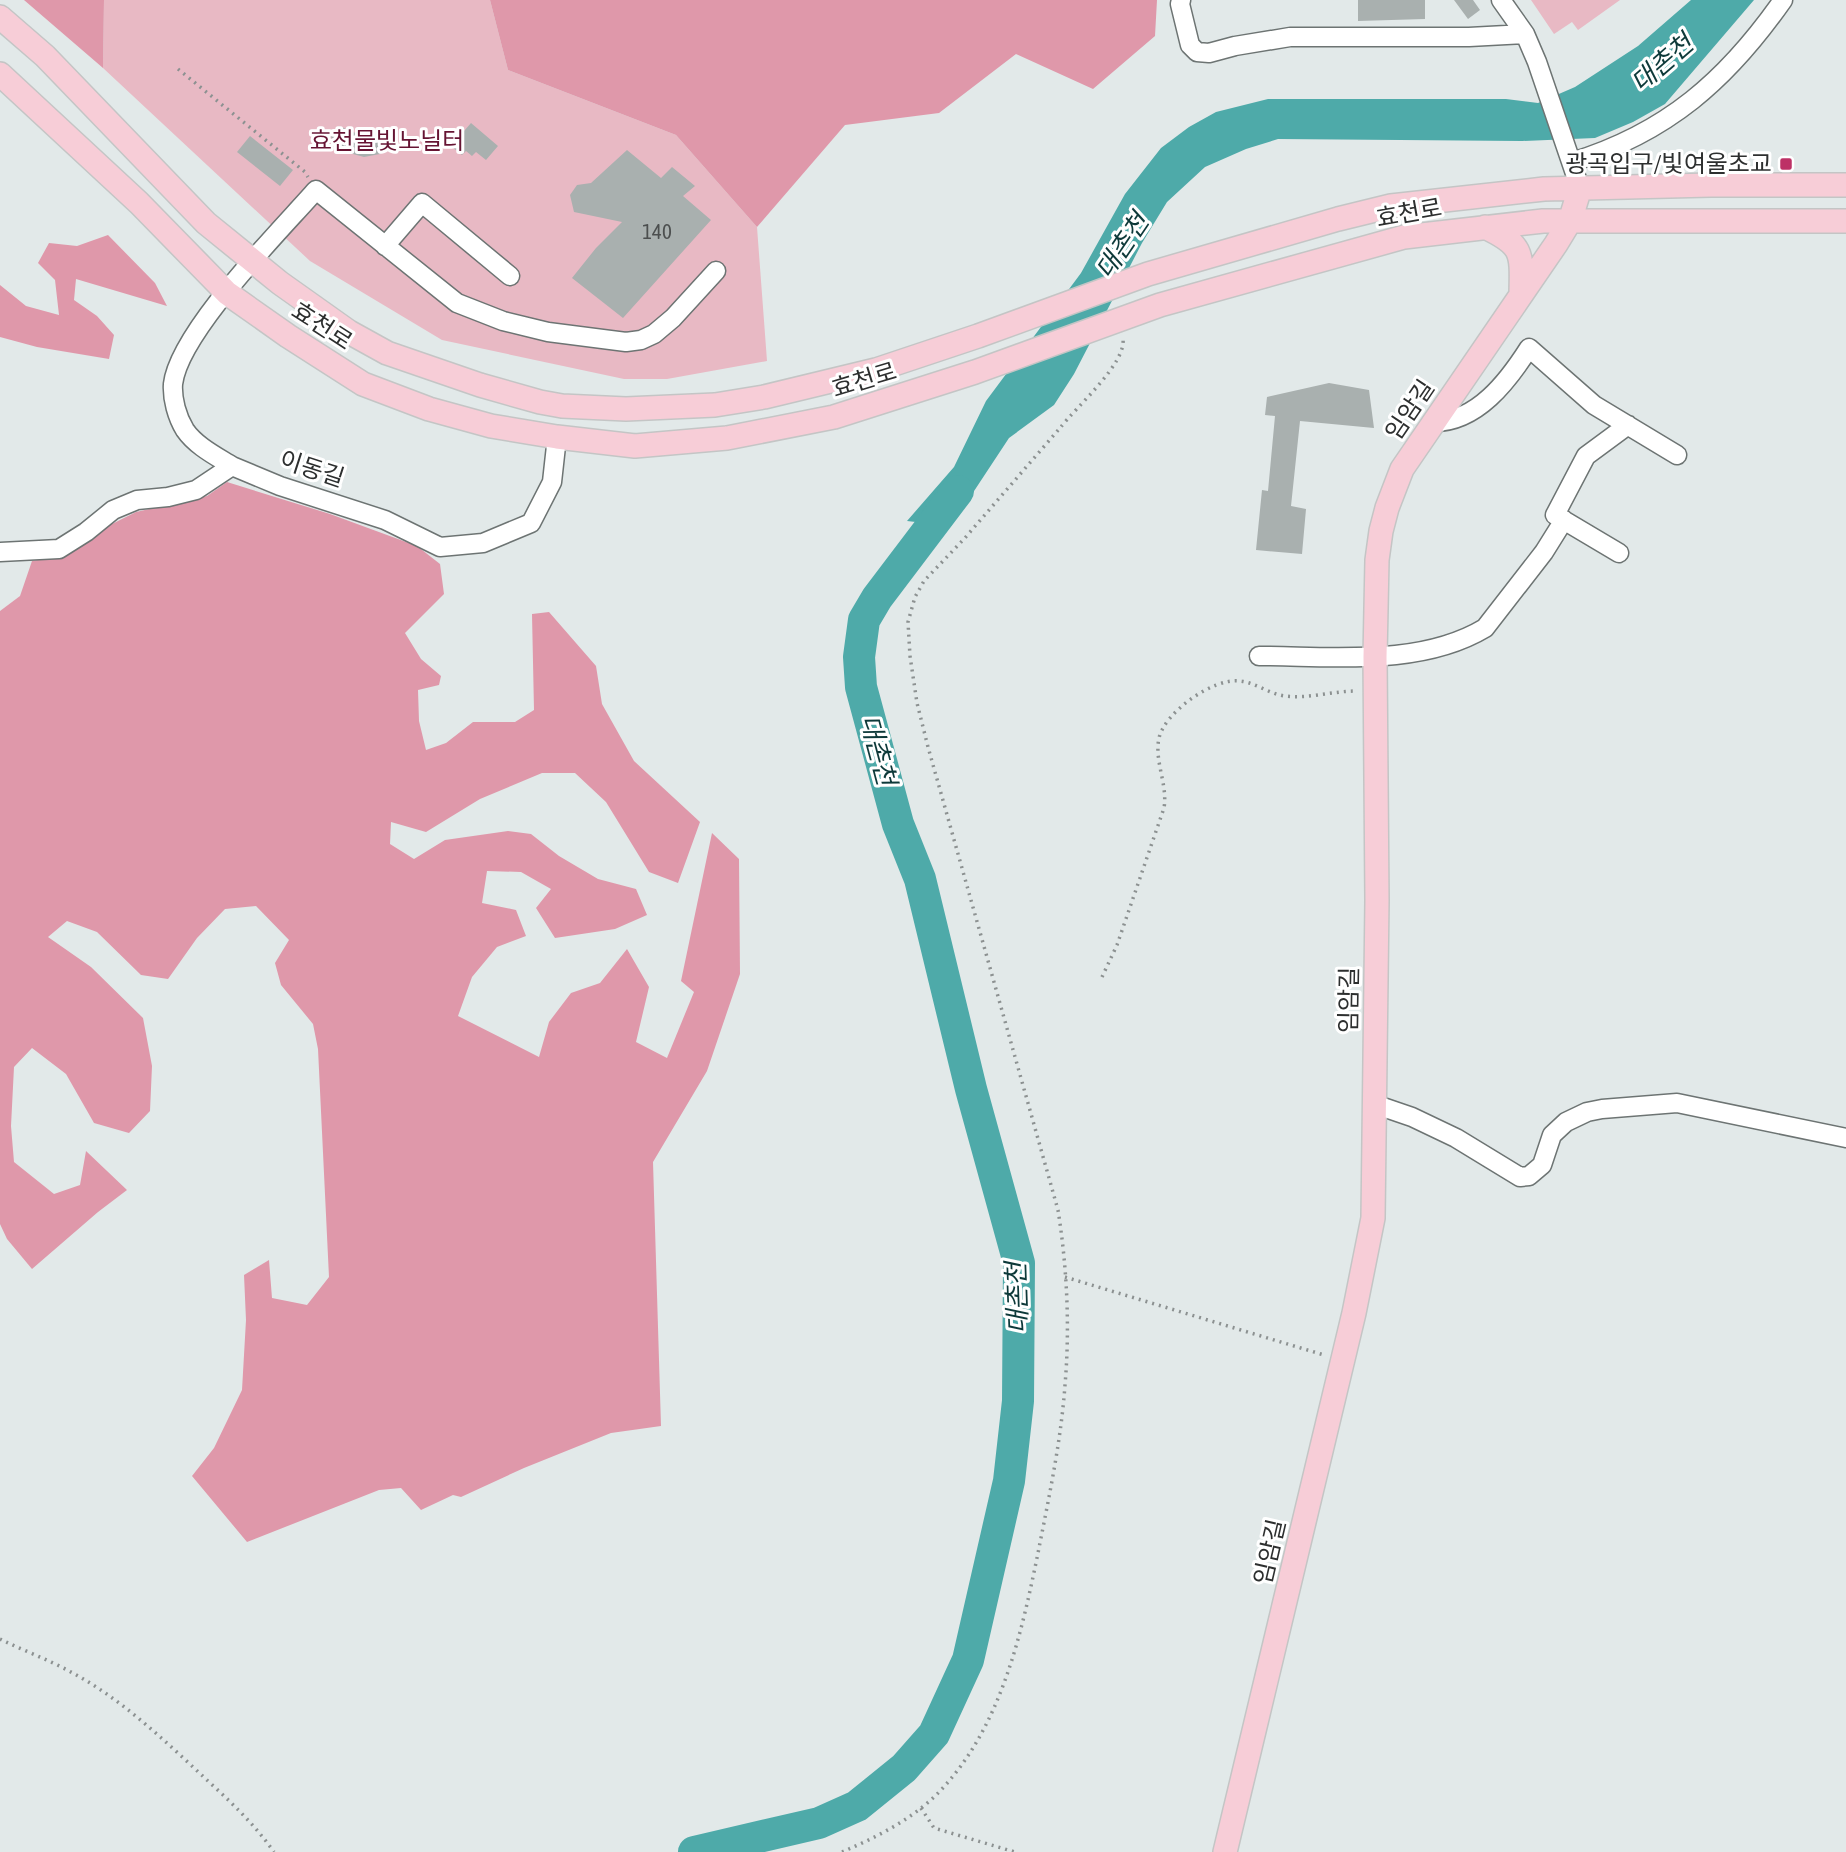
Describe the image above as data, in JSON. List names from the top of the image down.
{
  "streets": {
    "main road": ["효천로", "임암길"],
    "street": ["이동길"]
  },
  "crossings": [
    ["효천로", "임암길"],
    ["효천로", "이동길"]
  ],
  "water": ["대촌천"],
  "parks": ["효천물빛노닐터"],
  "places": {
    "transit": ["광곡입구/빛여울초교"]
  },
  "house_numbers": ["140"]
}
